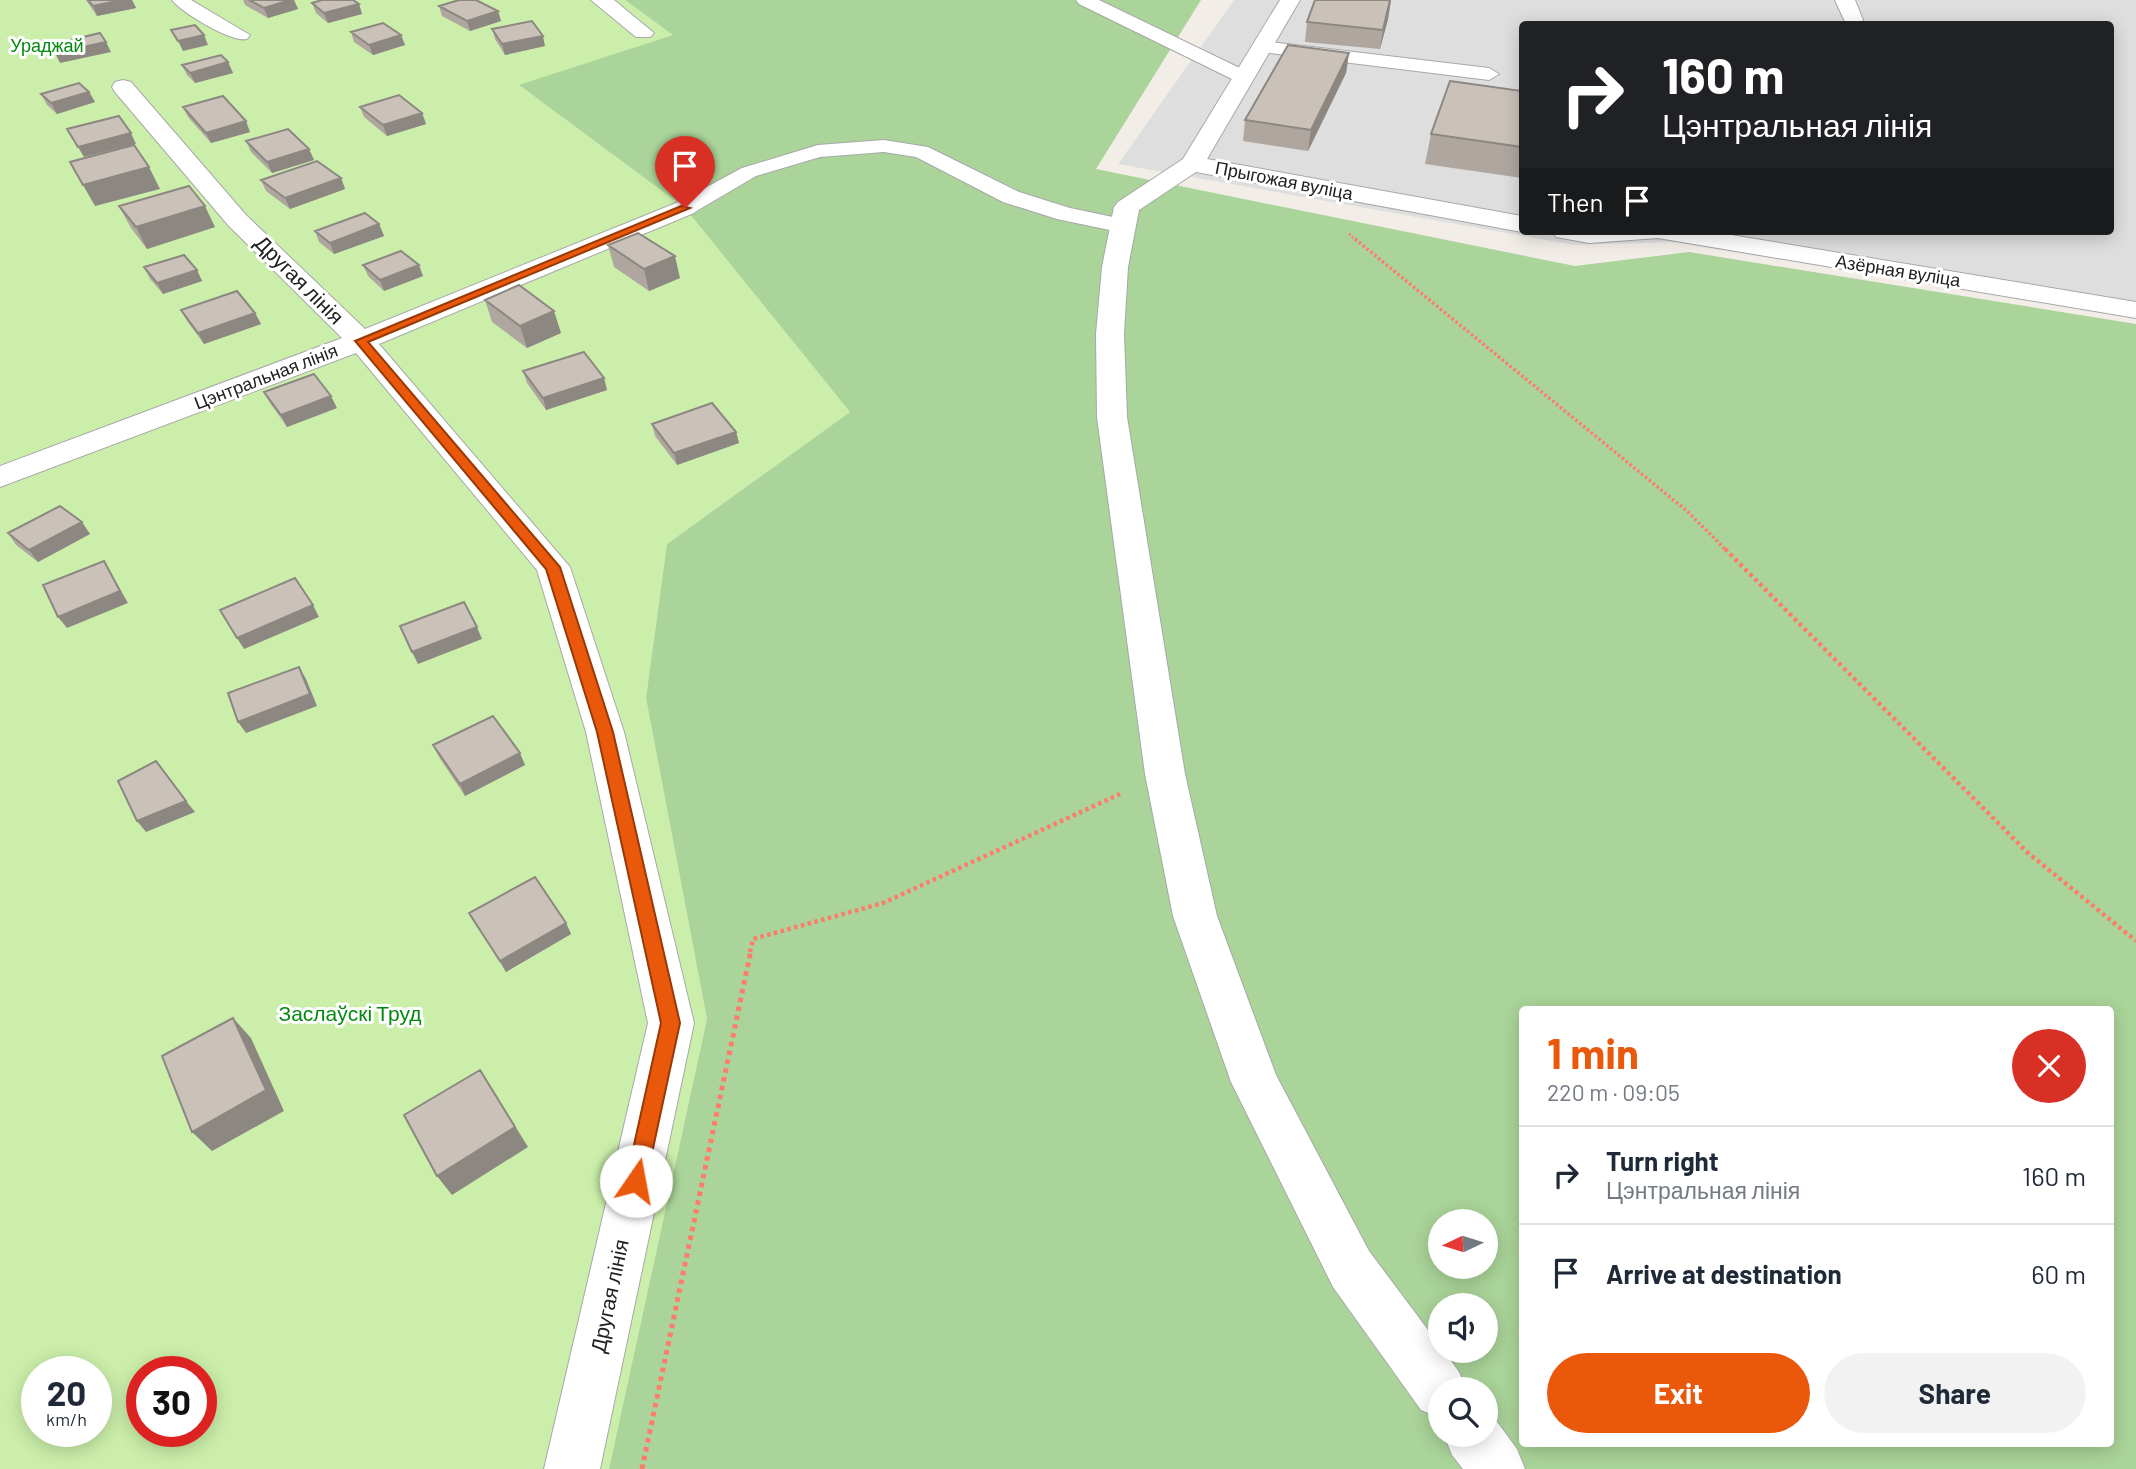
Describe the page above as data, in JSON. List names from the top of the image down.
{
  "streets": {
    "street": [
      "Прыгожая вуліца",
      "Азёрная вуліца",
      "Другая лінія",
      "Цэнтральная лінія"
    ]
  },
  "crossings": [
    ["Другая лінія", "Цэнтральная лінія"]
  ],
  "parks": ["Ураджай", "Заслаўскі Труд"],
  "north": "left",
  "page": {
    "turn": ["160 m", "Цэнтральная лінія"],
    "then": "Then",
    "heading": ["1 min", "220 m · 09:05"],
    "list": [
      {
        "name": "Turn right",
        "note": "Цэнтральная лінія",
        "value": "160 m"
      },
      {
        "name": "Arrive at destination",
        "value": "60 m"
      }
    ],
    "buttons": ["Exit", "Share"],
    "speed": "20 km/h",
    "limit": "30"
  }
}
